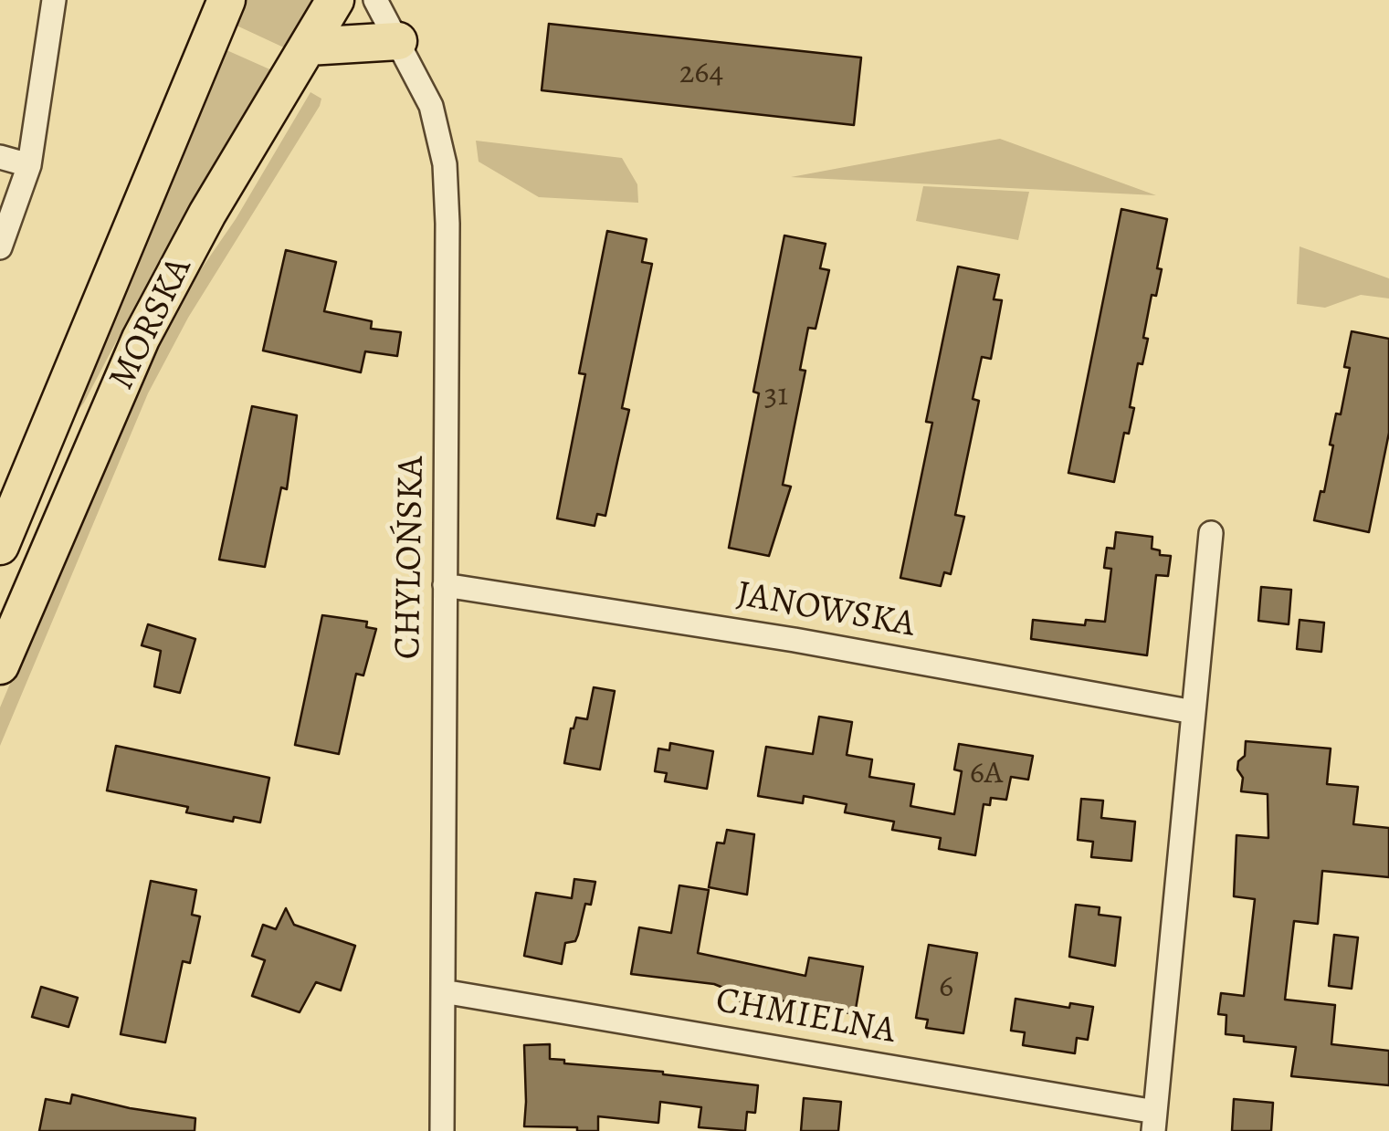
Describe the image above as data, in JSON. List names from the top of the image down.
{
  "streets": {
    "main road": ["MORSKA"],
    "street": ["CHYLOŃSKA", "JANOWSKA", "CHMIELNA"]
  },
  "crossings": [
    ["CHYLOŃSKA", "JANOWSKA"],
    ["CHYLOŃSKA", "CHMIELNA"]
  ],
  "house_numbers": [
    "264",
    "31",
    "6A",
    "6"
  ]
}
